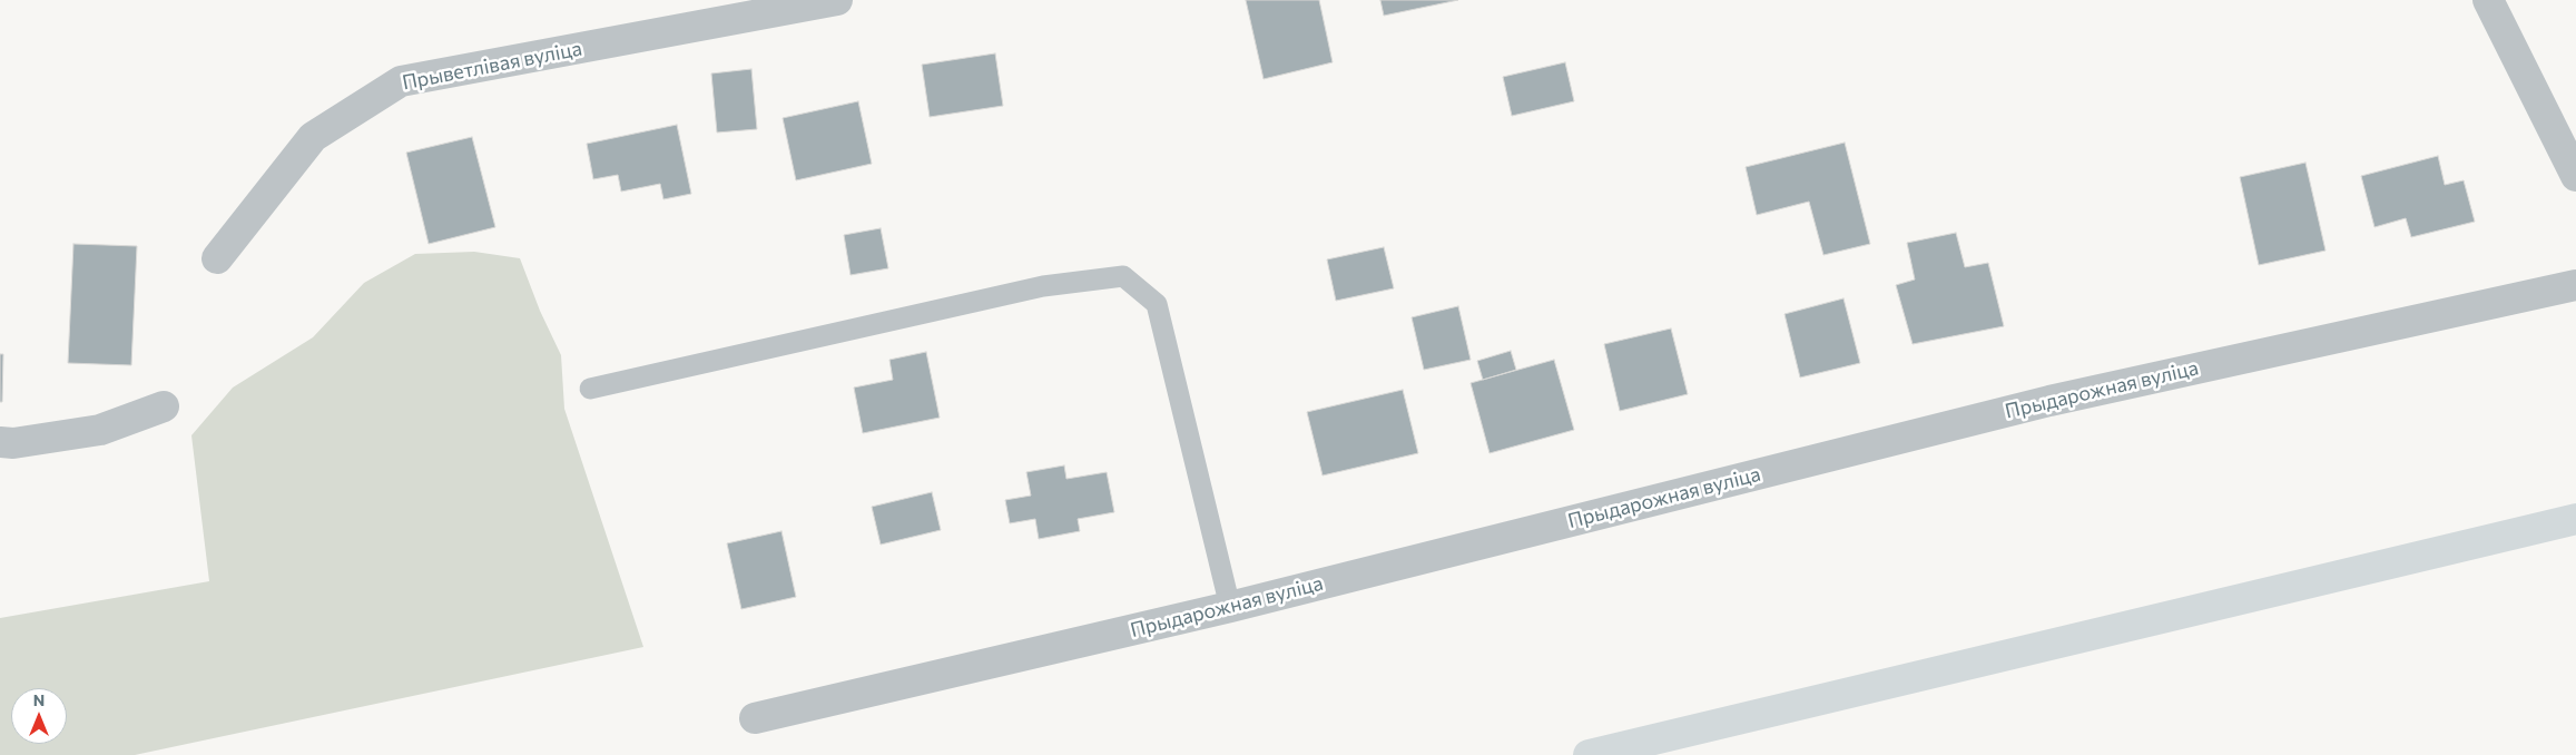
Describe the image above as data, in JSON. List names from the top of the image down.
{
  "streets": {
    "street": ["Прыветлівая вуліца", "Прыдарожная вуліца"]
  },
  "north": "top"
}
